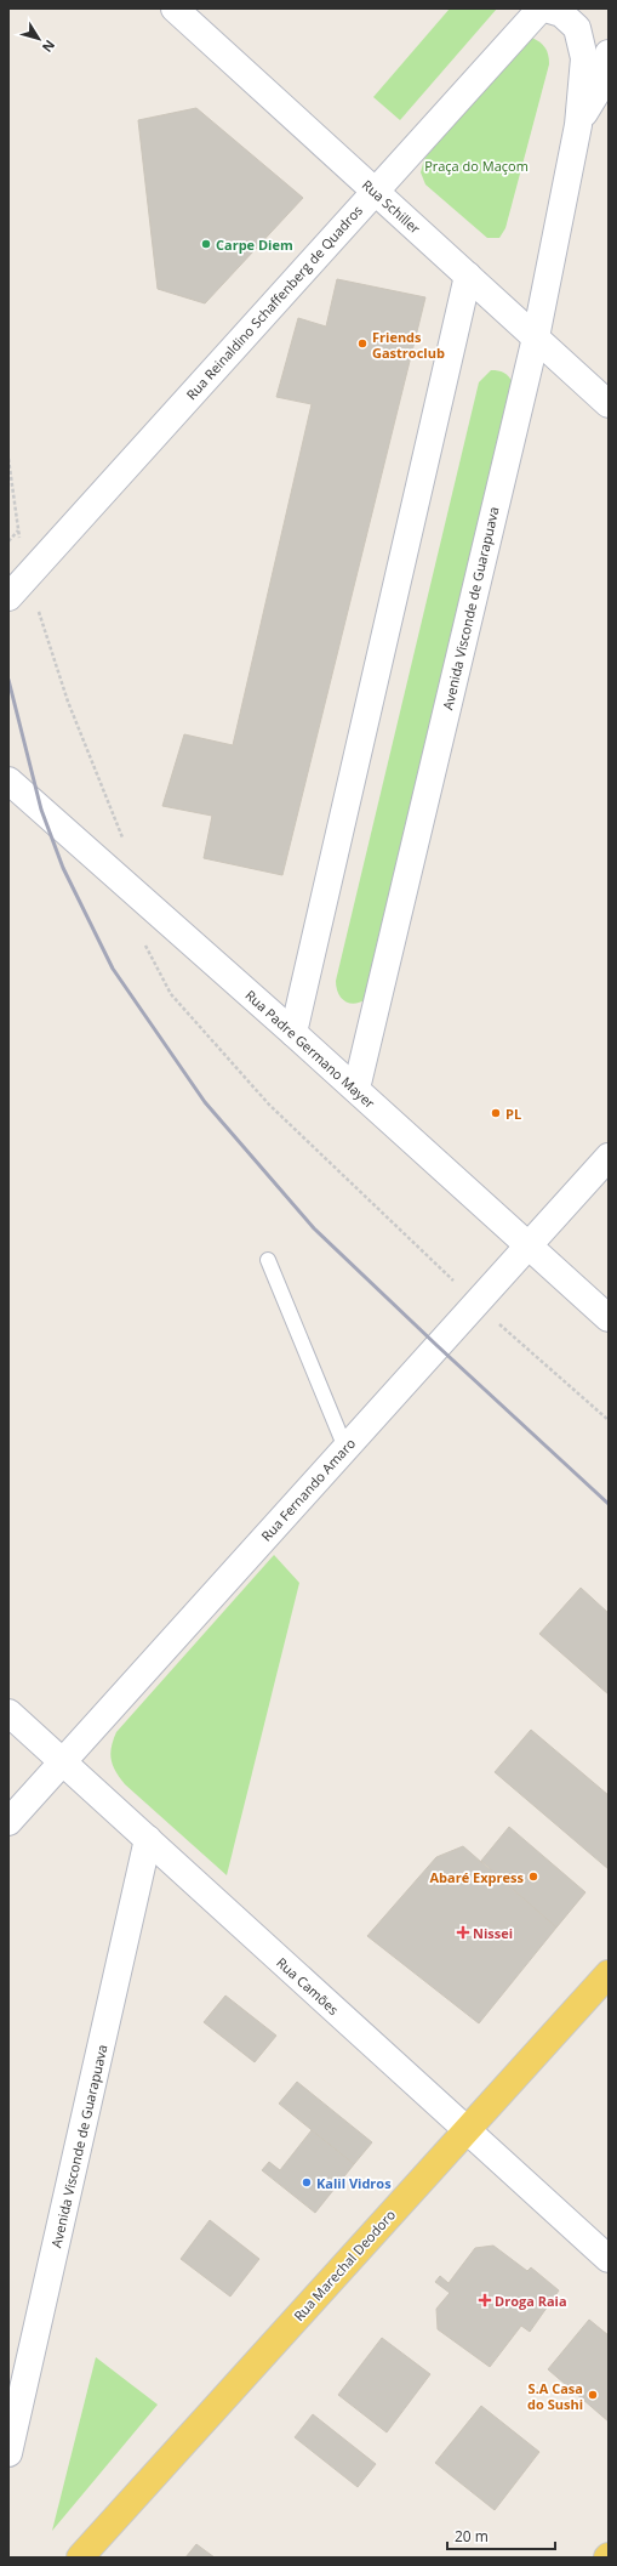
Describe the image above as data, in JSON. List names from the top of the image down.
{
  "streets": {
    "main road": ["Rua Marechal Deodoro"],
    "street": [
      "Rua Schiller",
      "Rua Reinaldino Schaffenberg de Quadros",
      "Avenida Visconde de Guarapuava",
      "Rua Padre Germano Mayer",
      "Rua Fernando Amaro",
      "Rua Camões"
    ]
  },
  "crossings": [
    ["Rua Schiller", "Rua Reinaldino Schaffenberg de Quadros"],
    ["Rua Schiller", "Avenida Visconde de Guarapuava"],
    ["Avenida Visconde de Guarapuava", "Rua Padre Germano Mayer"],
    ["Avenida Visconde de Guarapuava", "Rua Camões"],
    ["Rua Padre Germano Mayer", "Rua Fernando Amaro"],
    ["Rua Fernando Amaro", "Rua Camões"],
    ["Rua Camões", "Rua Marechal Deodoro"]
  ],
  "parks": ["Praça do Maçom"],
  "places": {
    "other": [
      "Carpe Diem",
      "Friends Gastroclub",
      "PL",
      "Abaré Express",
      "Kalil Vidros",
      "S.A Casa do Sushi"
    ],
    "health": ["Nissei", "Droga Raia"]
  },
  "scale_bar": "20 m",
  "north": "bottom right"
}
